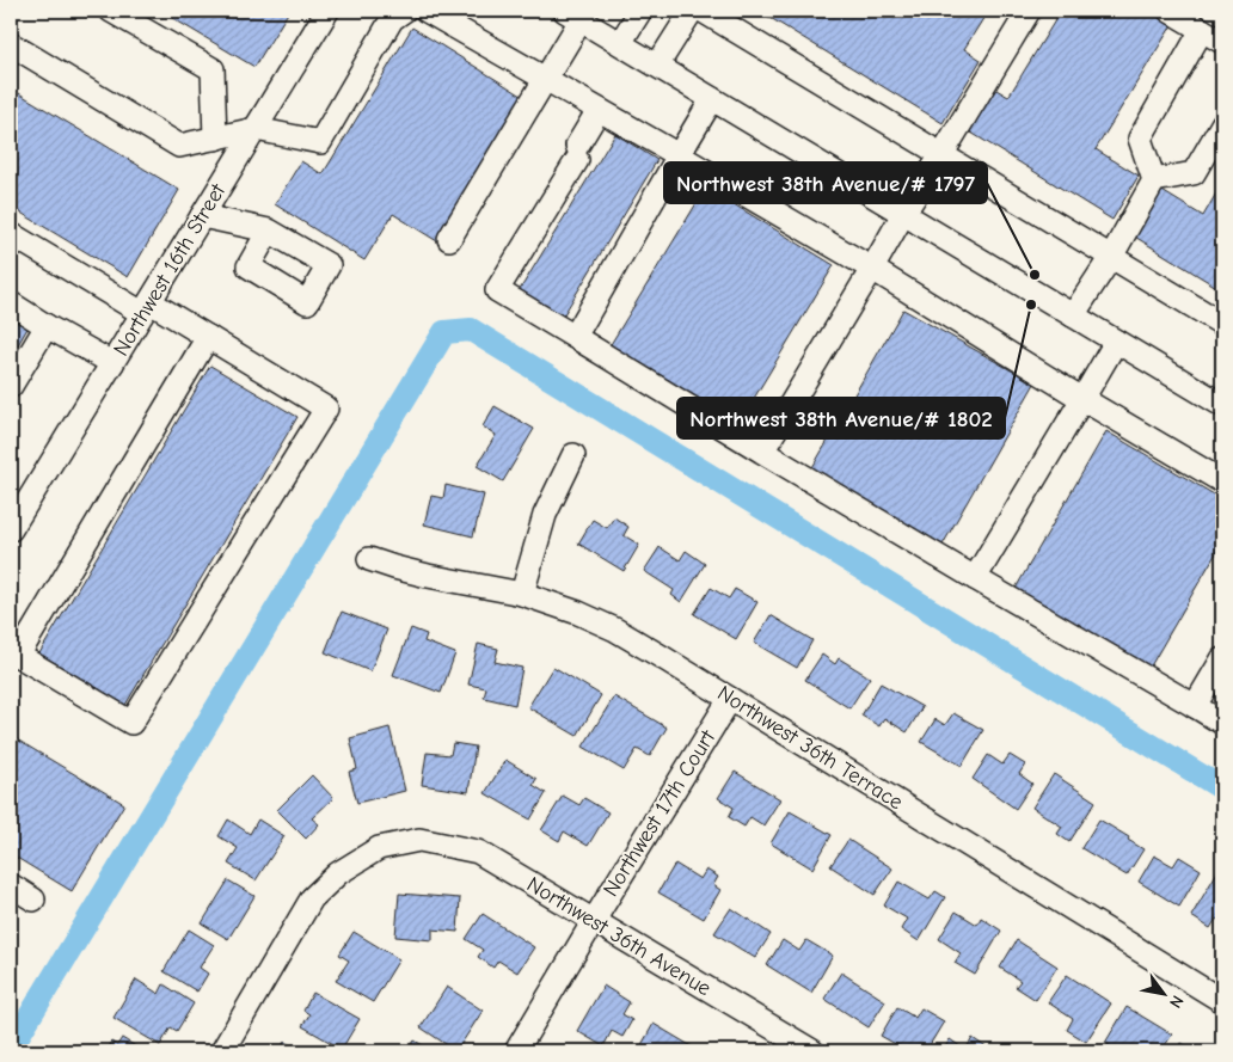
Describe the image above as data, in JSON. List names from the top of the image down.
{
  "streets": {
    "street": [
      "Northwest 16th Street",
      "Northwest 36th Terrace",
      "Northwest 17th Court",
      "Northwest 36th Avenue"
    ]
  },
  "crossings": [
    ["Northwest 36th Terrace", "Northwest 17th Court"],
    ["Northwest 17th Court", "Northwest 36th Avenue"]
  ],
  "places": ["Northwest 38th Avenue/# 1797", "Northwest 38th Avenue/# 1802"],
  "north": "bottom right"
}
